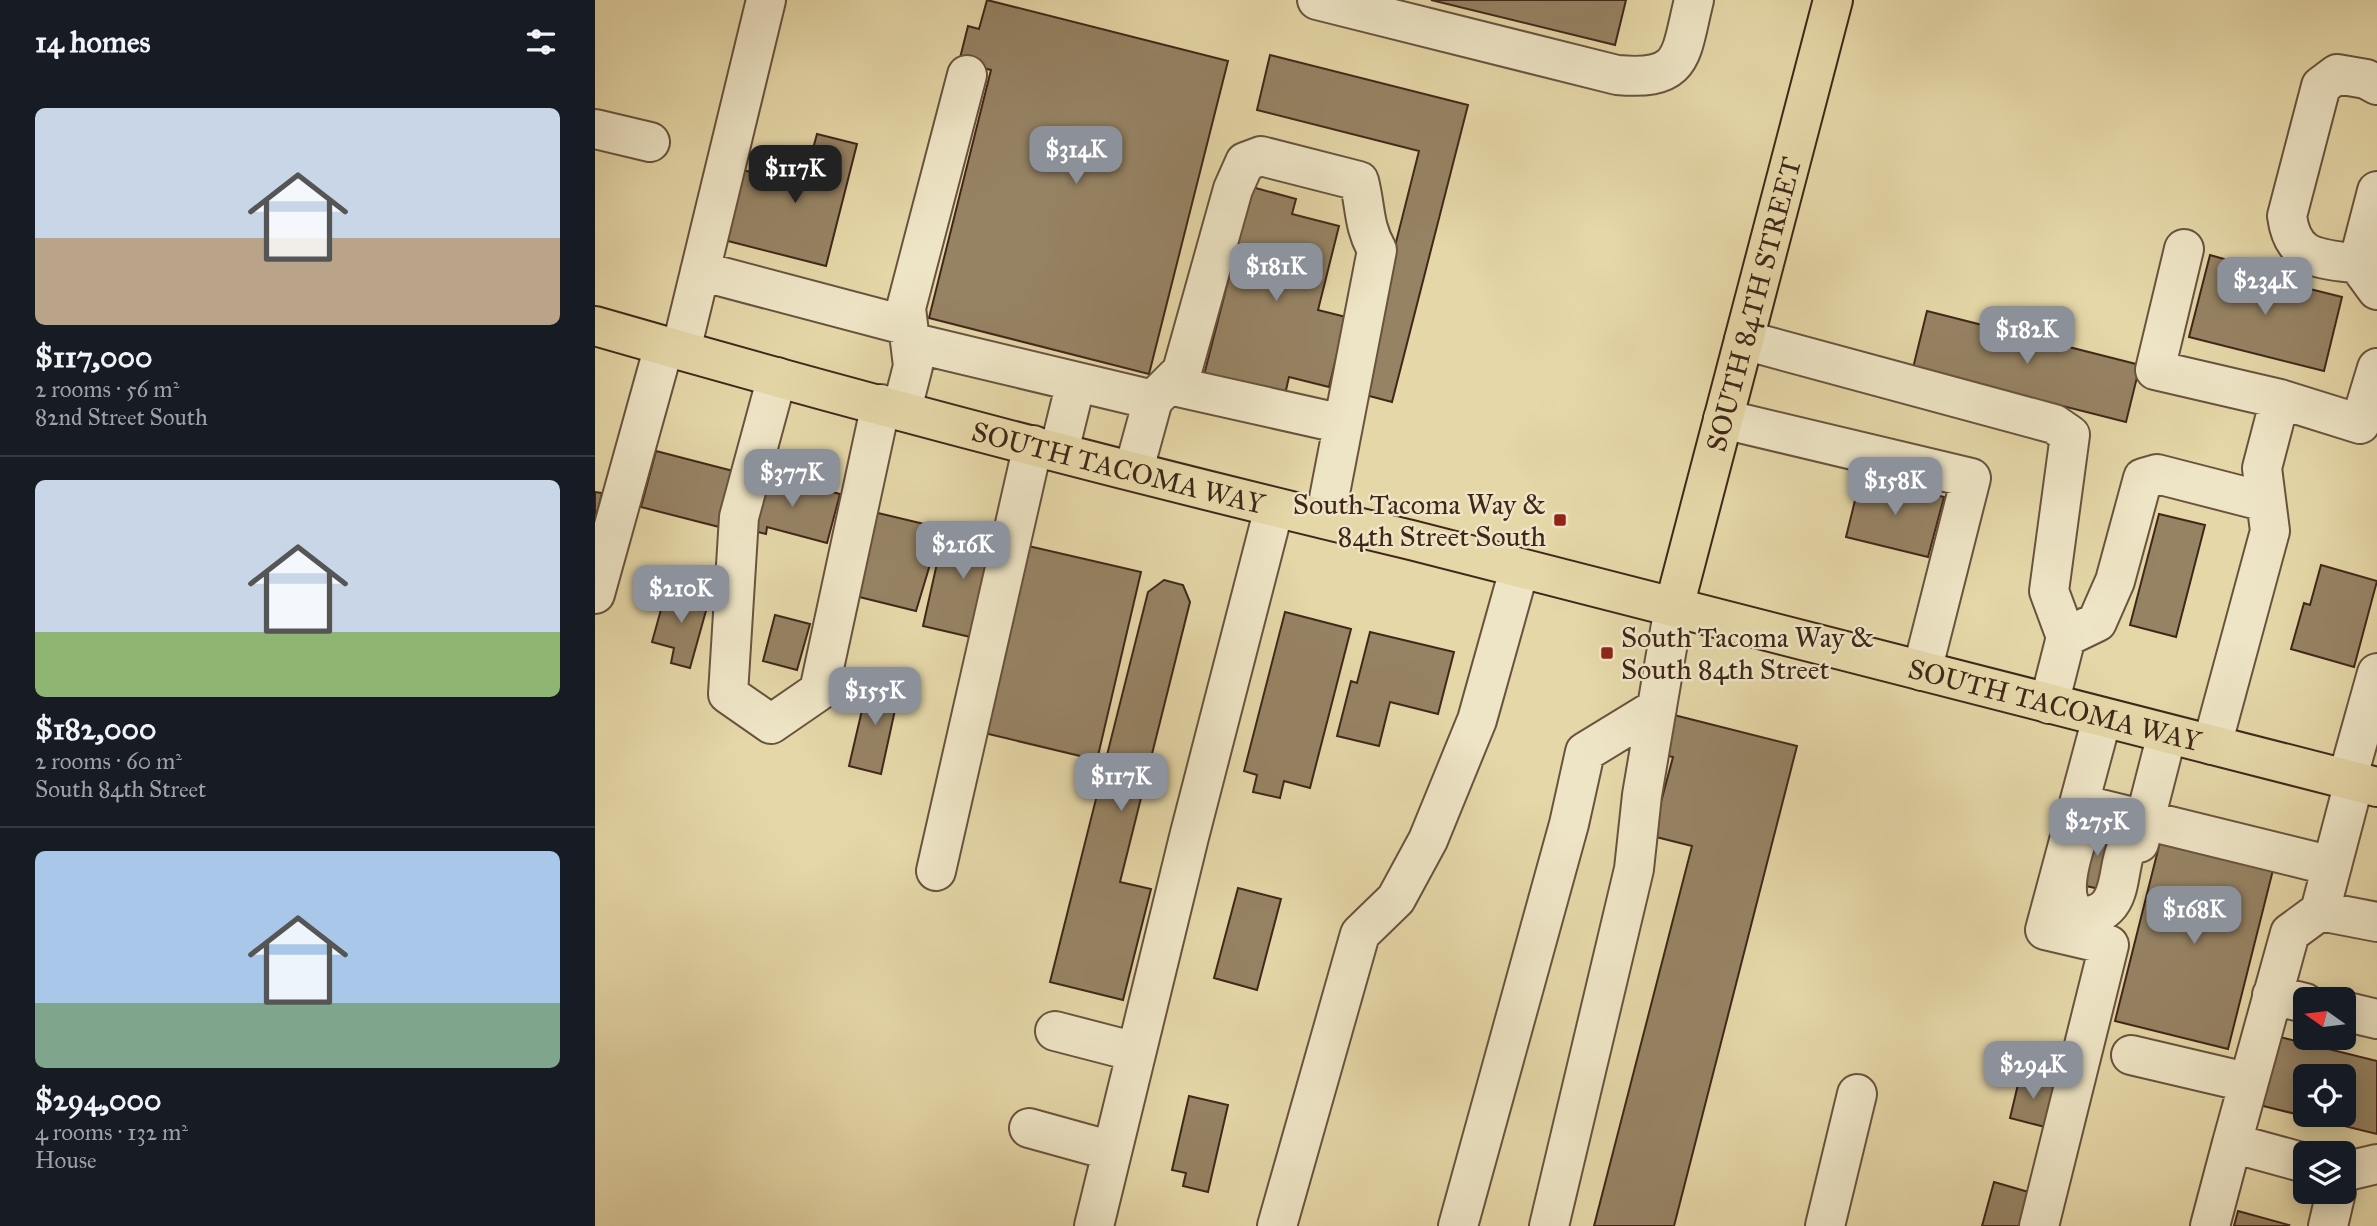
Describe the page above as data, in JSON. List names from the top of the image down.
{
  "streets": {
    "main road": ["SOUTH 84TH STREET", "SOUTH TACOMA WAY"]
  },
  "crossings": [
    ["SOUTH 84TH STREET", "SOUTH TACOMA WAY"]
  ],
  "places": {
    "transit": ["South Tacoma Way & 84th Street South", "South Tacoma Way & South 84th Street"]
  },
  "north": "left",
  "page": {
    "heading": "14 homes",
    "list": [
      {
        "name": "$117,000",
        "note": "2 rooms · 56 m² · 82nd Street South"
      },
      {
        "name": "$182,000",
        "note": "2 rooms · 60 m² · South 84th Street"
      },
      {
        "name": "$294,000",
        "note": "4 rooms · 132 m² · House"
      }
    ],
    "price": [
      "$314K",
      "$117K",
      "$181K",
      "$234K",
      "$182K",
      "$377K",
      "$158K",
      "$216K",
      "$210K",
      "$155K",
      "$117K",
      "$275K",
      "$168K",
      "$294K"
    ]
  }
}
